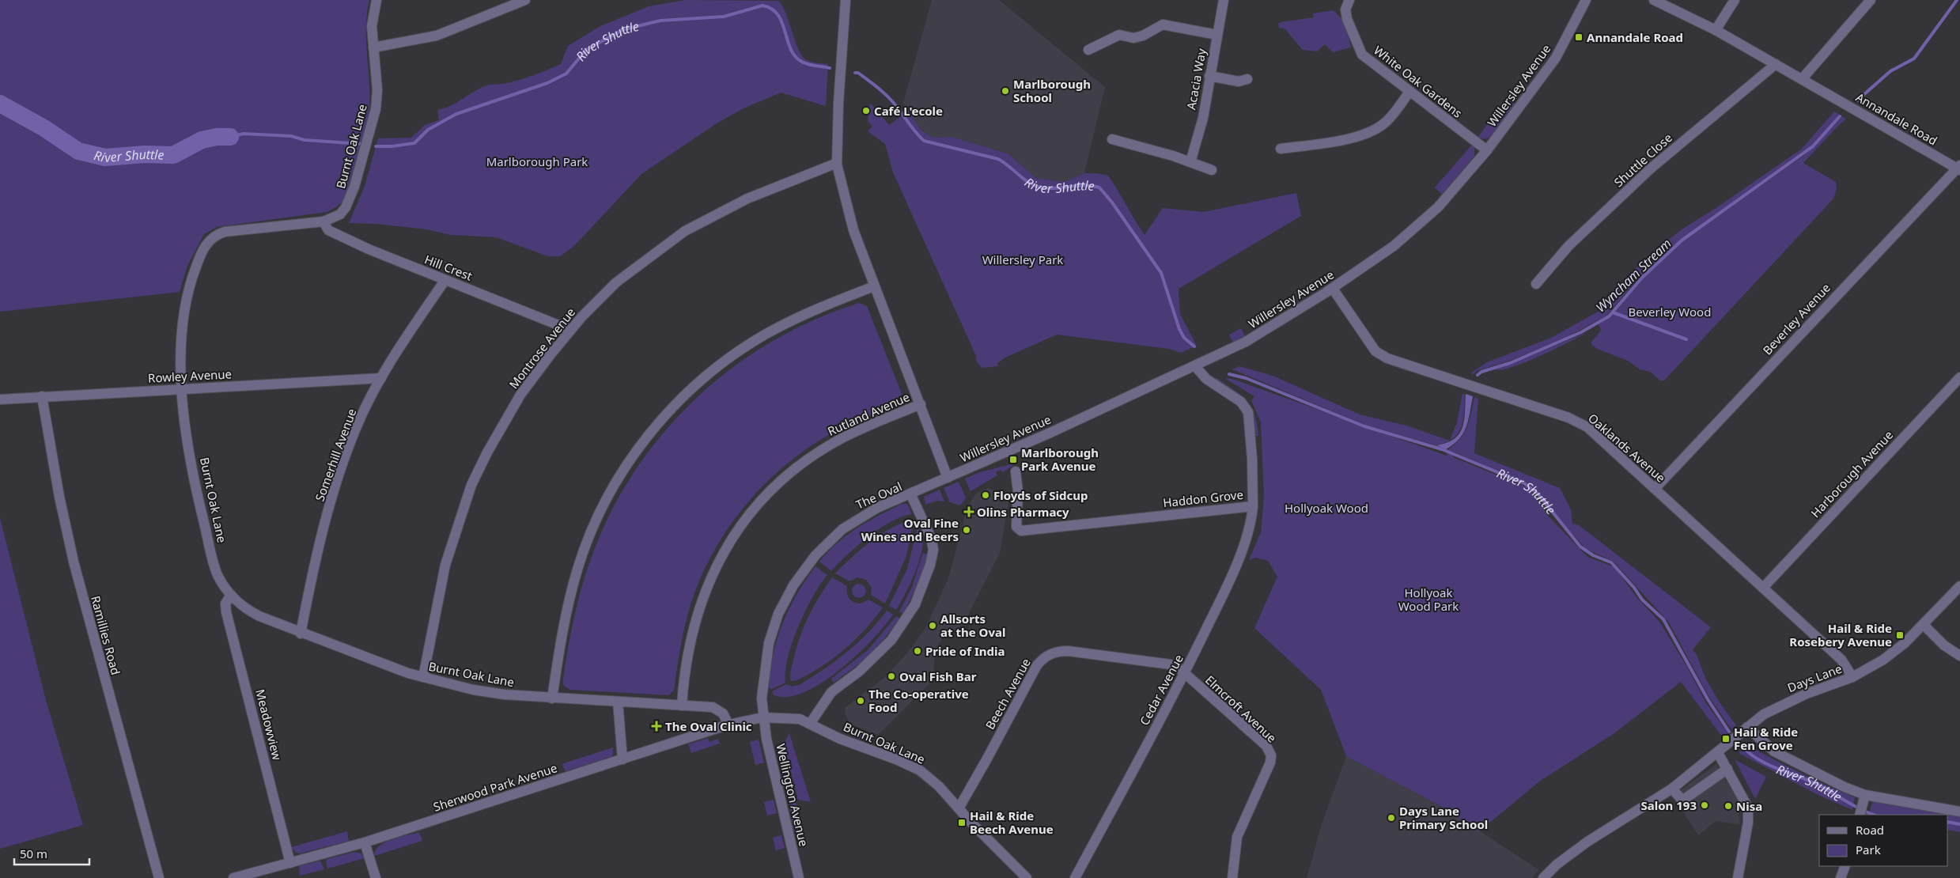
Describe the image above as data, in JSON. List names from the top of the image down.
{
  "streets": {
    "street": [
      "Acacia Way",
      "White Oak Gardens",
      "Willersley Avenue",
      "Annandale Road",
      "Burnt Oak Lane",
      "Shuttle Close",
      "Hill Crest",
      "Beverley Avenue",
      "Montrose Avenue",
      "Rowley Avenue",
      "Rutland Avenue",
      "Oaklands Avenue",
      "Somerhill Avenue",
      "Harborough Avenue",
      "The Oval",
      "Haddon Grove",
      "Ramillies Road",
      "Days Lane",
      "Cedar Avenue",
      "Beech Avenue",
      "Elmcroft Avenue",
      "Meadowview",
      "Sherwood Park Avenue",
      "Wellington Avenue"
    ]
  },
  "crossings": [
    ["White Oak Gardens", "Willersley Avenue"],
    ["Willersley Avenue", "Oaklands Avenue"],
    ["Willersley Avenue", "The Oval"],
    ["Willersley Avenue", "Haddon Grove"],
    ["Annandale Road", "Shuttle Close"],
    ["Annandale Road", "Beverley Avenue"],
    ["Burnt Oak Lane", "Hill Crest"],
    ["Burnt Oak Lane", "Montrose Avenue"],
    ["Burnt Oak Lane", "Rowley Avenue"],
    ["Burnt Oak Lane", "Rutland Avenue"],
    ["Burnt Oak Lane", "Somerhill Avenue"],
    ["Burnt Oak Lane", "The Oval"],
    ["Burnt Oak Lane", "Beech Avenue"],
    ["Burnt Oak Lane", "Meadowview"],
    ["Burnt Oak Lane", "Sherwood Park Avenue"],
    ["Burnt Oak Lane", "Wellington Avenue"],
    ["Hill Crest", "Montrose Avenue"],
    ["Hill Crest", "Somerhill Avenue"],
    ["Beverley Avenue", "Oaklands Avenue"],
    ["Rowley Avenue", "Somerhill Avenue"],
    ["Rowley Avenue", "Ramillies Road"],
    ["Oaklands Avenue", "Harborough Avenue"],
    ["Oaklands Avenue", "Days Lane"],
    ["The Oval", "Sherwood Park Avenue"],
    ["The Oval", "Wellington Avenue"],
    ["Haddon Grove", "Cedar Avenue"],
    ["Cedar Avenue", "Beech Avenue"],
    ["Cedar Avenue", "Elmcroft Avenue"],
    ["Beech Avenue", "Elmcroft Avenue"],
    ["Meadowview", "Sherwood Park Avenue"],
    ["Sherwood Park Avenue", "Wellington Avenue"]
  ],
  "water": ["River Shuttle", "Wyncham Stream"],
  "parks": [
    "Marlborough Park",
    "Willersley Park",
    "Beverley Wood",
    "Hollyoak Wood",
    "Hollyoak Wood Park"
  ],
  "places": {
    "transit": [
      "Annandale Road",
      "Marlborough Park Avenue",
      "Hail & Ride Rosebery Avenue",
      "Hail & Ride Fen Grove",
      "Hail & Ride Beech Avenue"
    ],
    "other": [
      "Marlborough School",
      "Café L'ecole",
      "Floyds of Sidcup",
      "Oval Fine Wines and Beers",
      "Allsorts at the Oval",
      "Pride of India",
      "Oval Fish Bar",
      "The Co-operative Food",
      "Salon 193",
      "Nisa",
      "Days Lane Primary School"
    ],
    "health": ["Olins Pharmacy", "The Oval Clinic"]
  },
  "legend": ["Road", "Park"],
  "scale_bar": "50 m"
}
